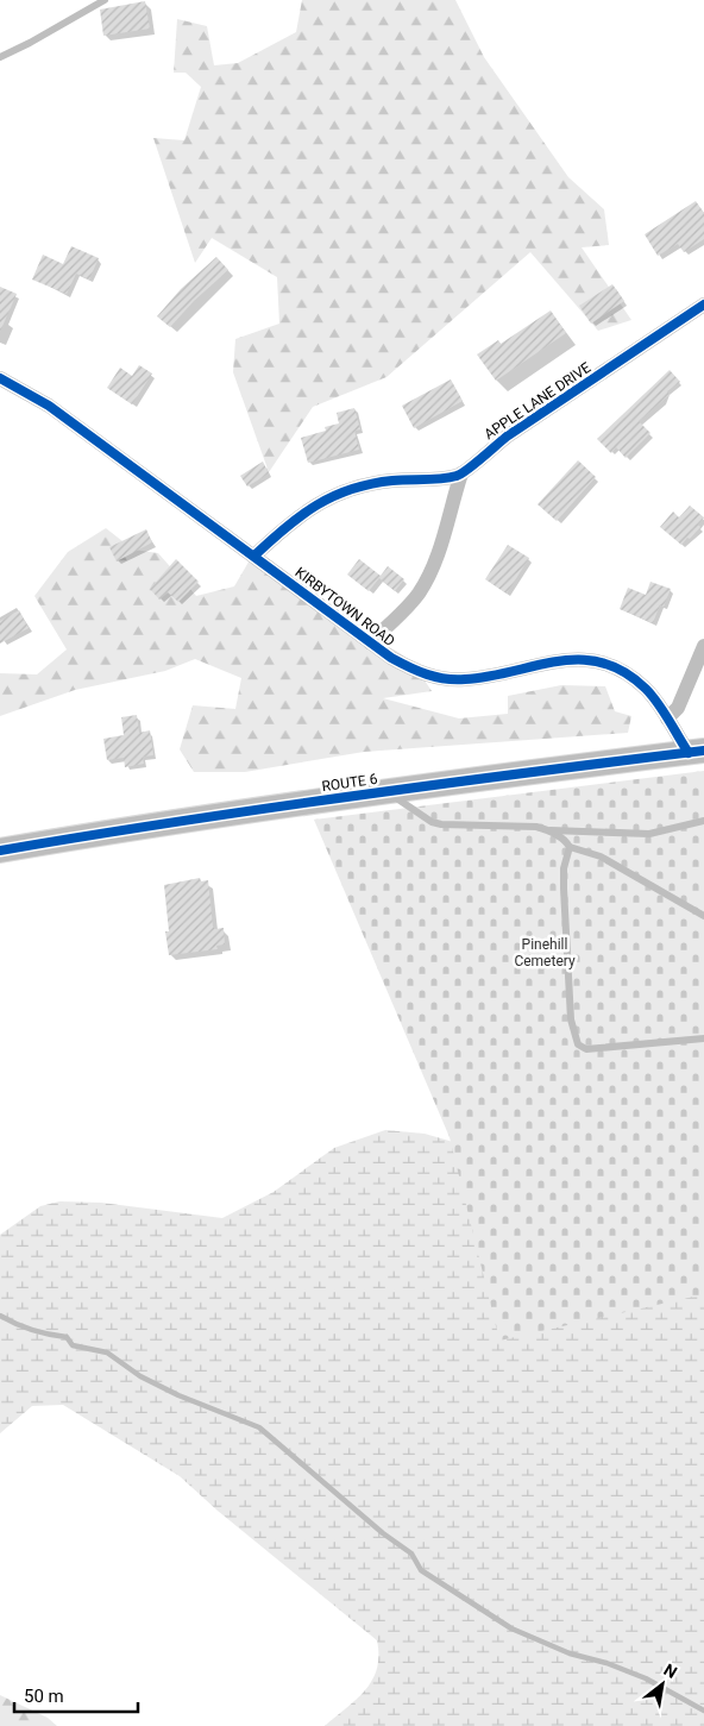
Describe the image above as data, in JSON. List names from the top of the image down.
{
  "streets": {
    "main road": ["ROUTE 6"],
    "street": ["APPLE LANE DRIVE", "KIRBYTOWN ROAD"]
  },
  "crossings": [
    ["APPLE LANE DRIVE", "KIRBYTOWN ROAD"],
    ["KIRBYTOWN ROAD", "ROUTE 6"]
  ],
  "parks": ["Pinehill Cemetery"],
  "scale_bar": "50 m",
  "north": "top right"
}
